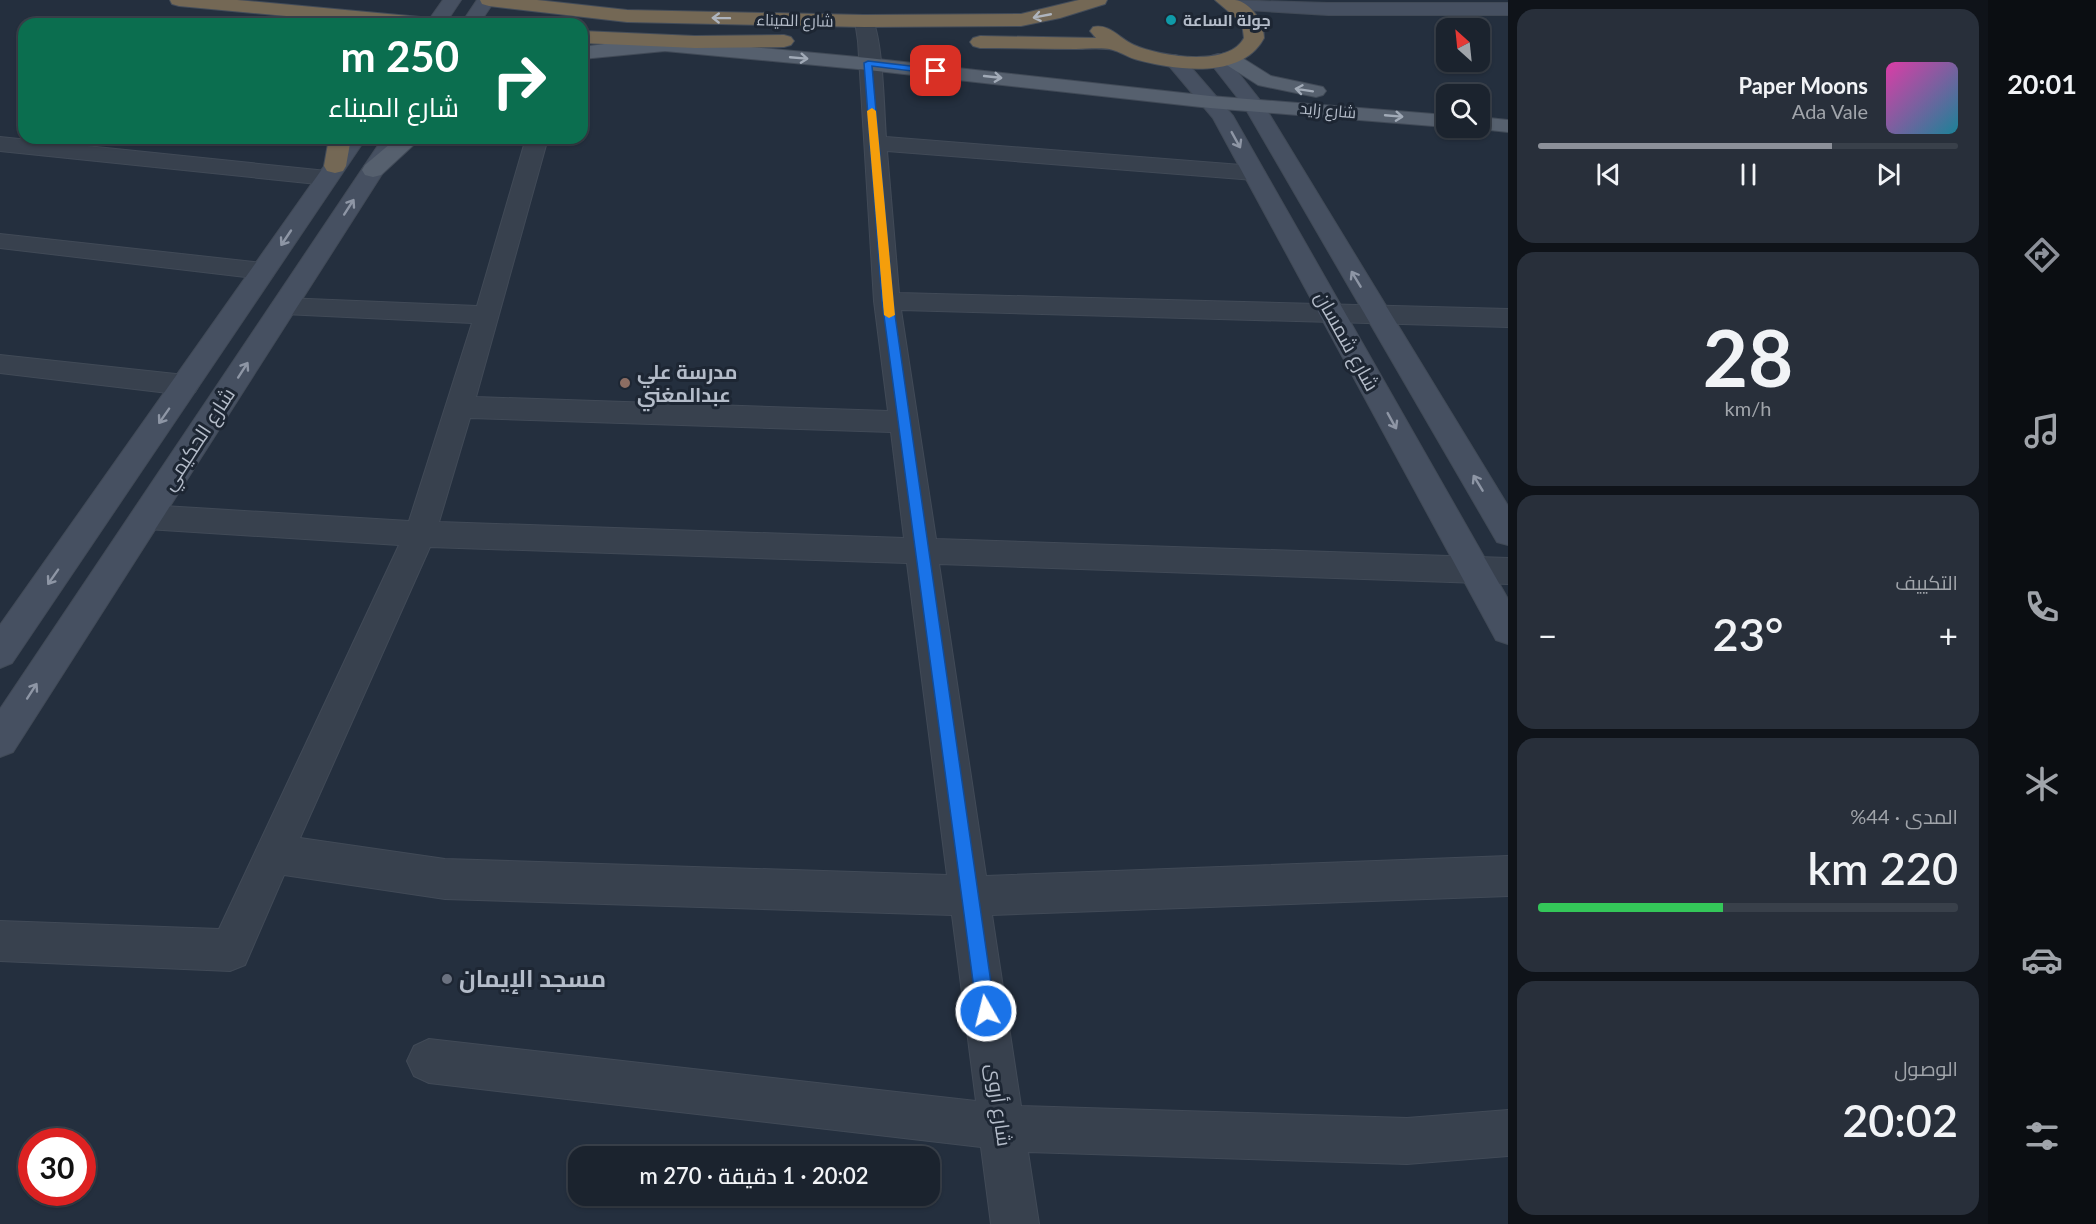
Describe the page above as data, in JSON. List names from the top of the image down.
{
  "streets": {
    "highway": ["شارع الميناء"],
    "main road": ["شارع زايد", "شارع شمسان", "شارع الحكيمي"],
    "street": ["شارع أروى"]
  },
  "crossings": [
    ["شارع الميناء", "شارع زايد"],
    ["شارع الميناء", "شارع شمسان"],
    ["شارع الميناء", "شارع أروى"],
    ["شارع زايد", "شارع شمسان"]
  ],
  "places": ["جولة الساعة", "مدرسة علي عبدالمغني", "مسجد الإيمان"],
  "north": "top left",
  "page": {
    "tabs": "20:01",
    "turn": ["250 m", "شارع الميناء"],
    "song": ["Paper Moons", "Ada Vale"],
    "tile": [
      ["28", "km/h"],
      "التكييف",
      ["المدى · 44%", "220 km"],
      ["الوصول", "20:02"]
    ],
    "heat": ["−", "23°", "+"],
    "limit": "30",
    "trip": "20:02 · 1 دقيقة · 270 m"
  }
}
